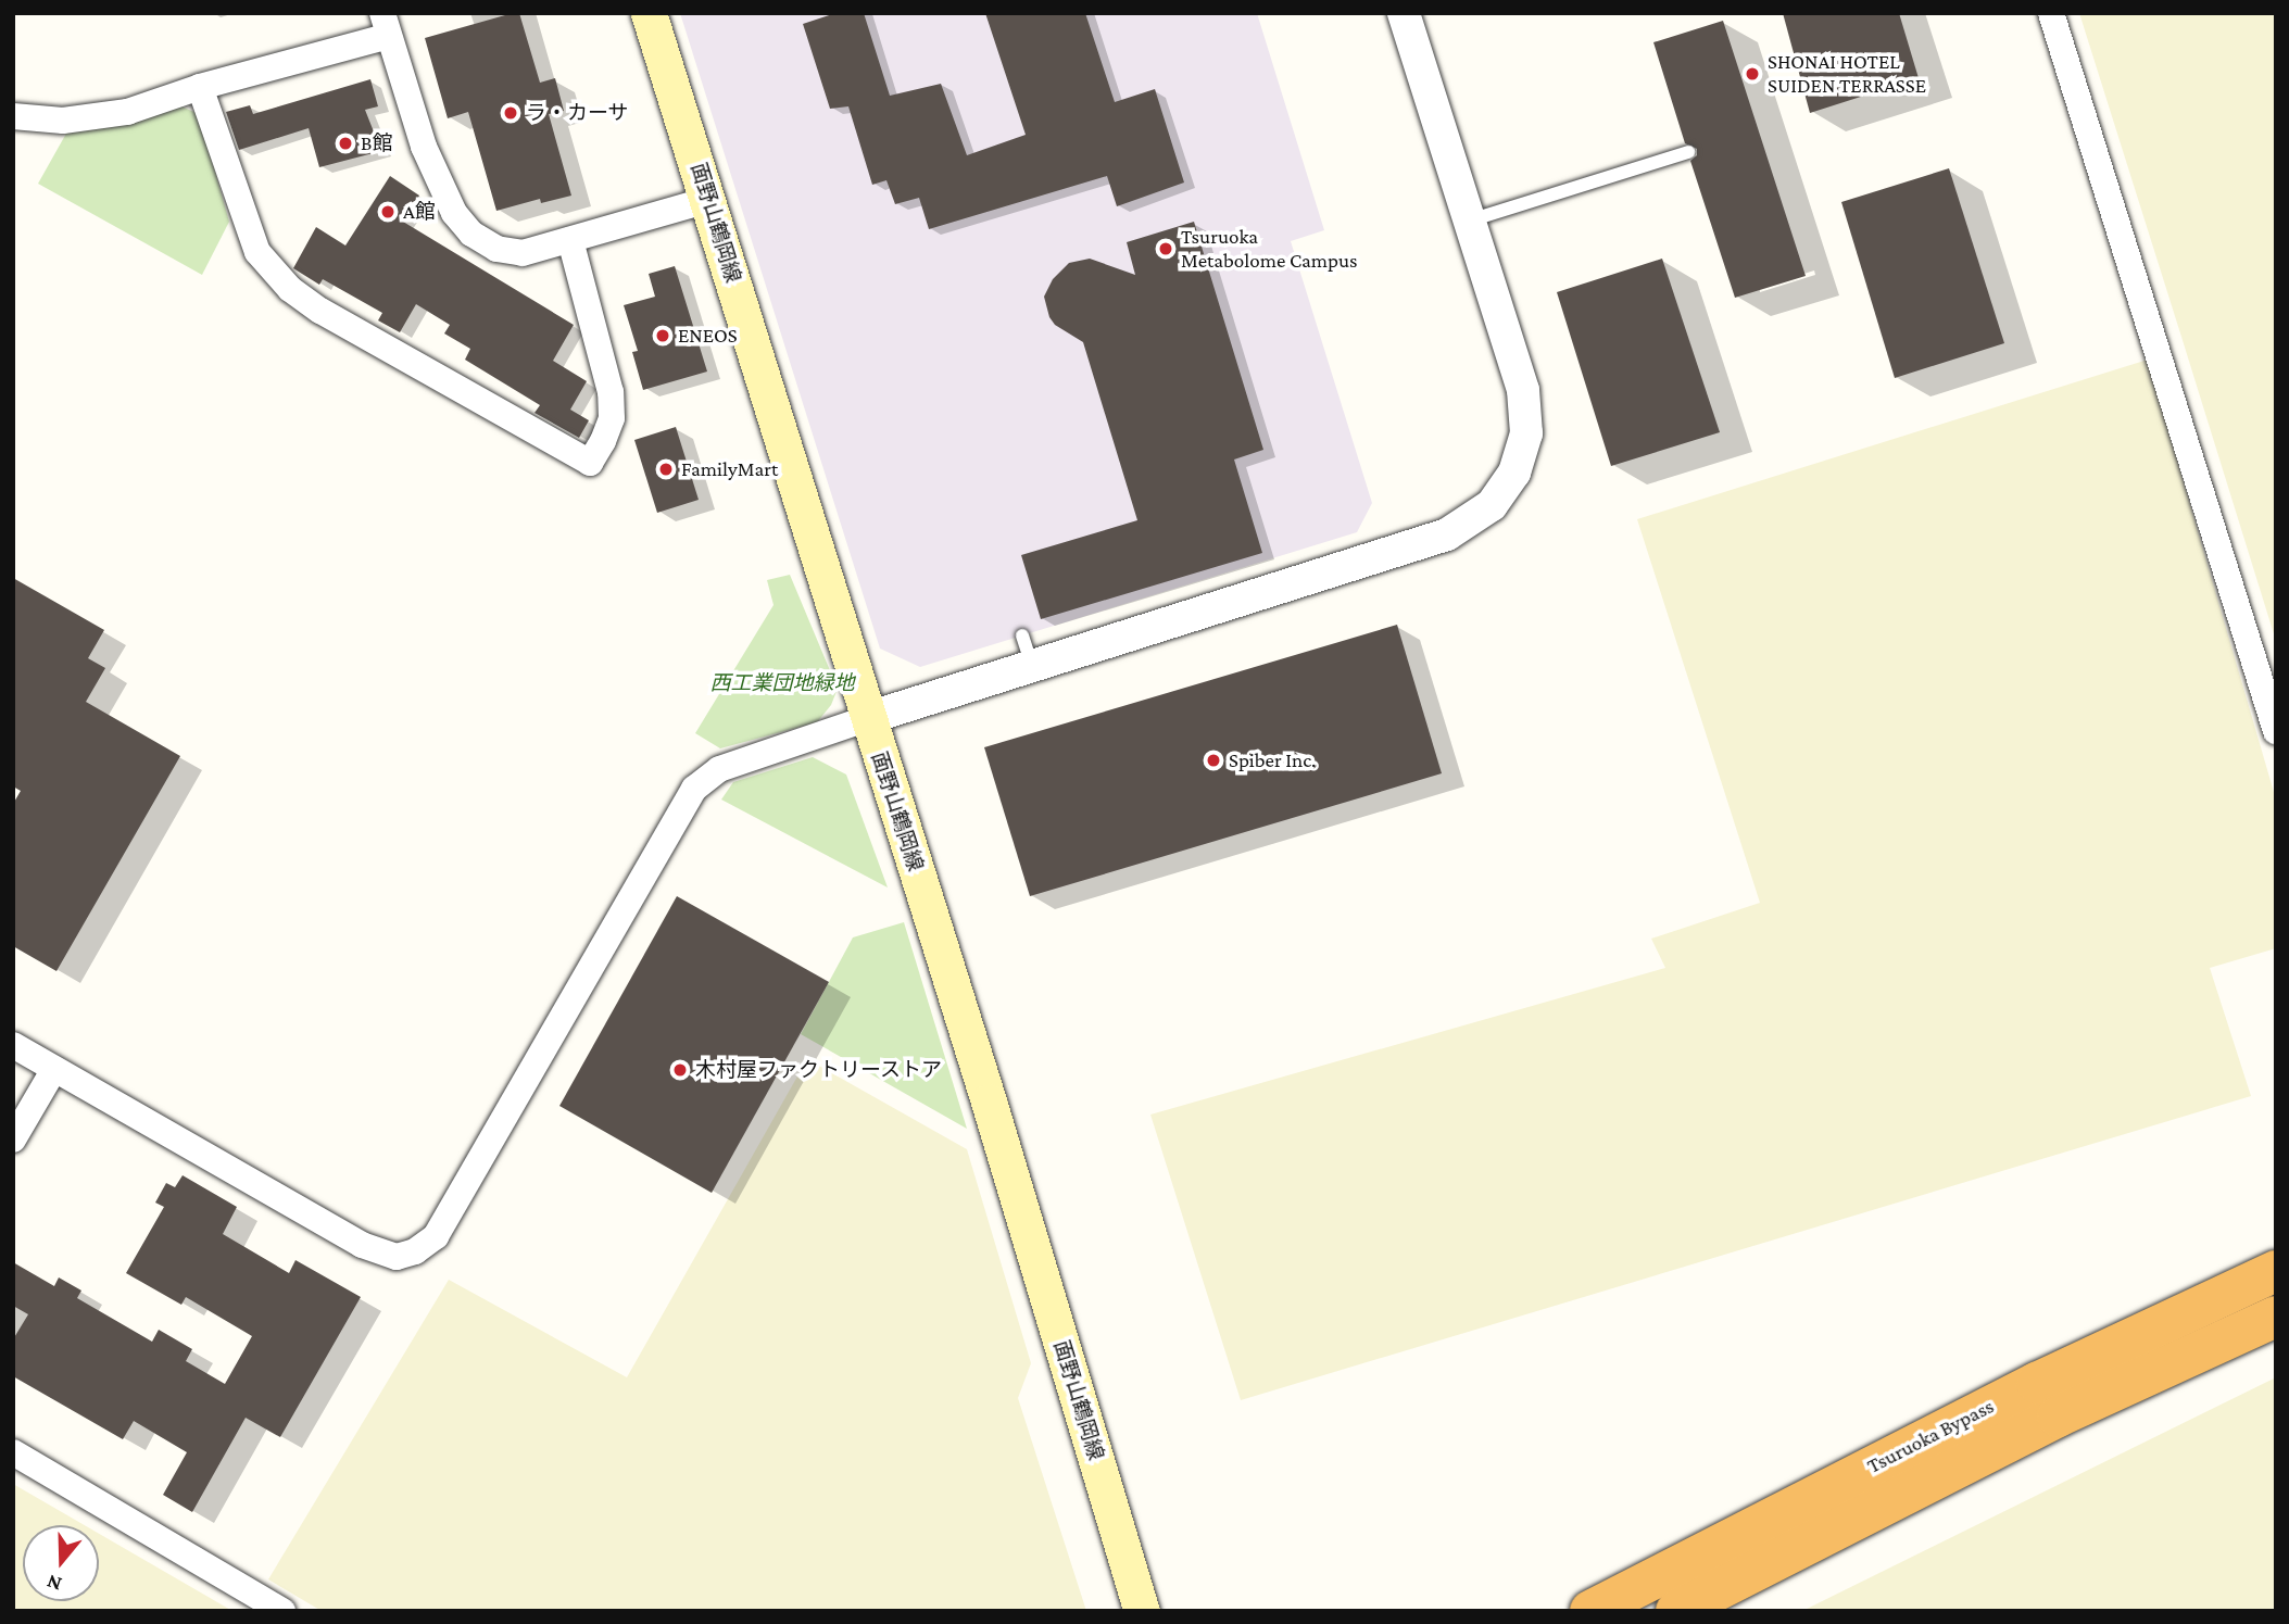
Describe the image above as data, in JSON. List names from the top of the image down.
{
  "streets": {
    "highway": ["Tsuruoka Bypass"],
    "main road": ["面野山鶴岡線"]
  },
  "parks": ["西工業団地緑地"],
  "places": [
    "SHONAI HOTEL SUIDEN TERRASSE",
    "ラ・カーサ",
    "B館",
    "A館",
    "Tsuruoka Metabolome Campus",
    "ENEOS",
    "FamilyMart",
    "Spiber Inc.",
    "木村屋ファクトリーストア"
  ],
  "north": "bottom"
}
